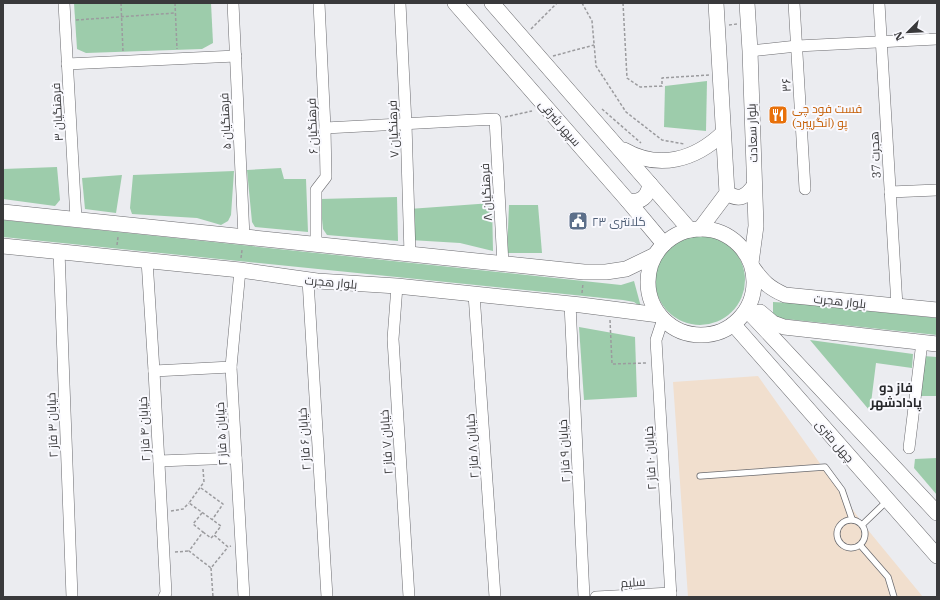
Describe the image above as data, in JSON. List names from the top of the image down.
{
  "streets": {
    "main road": [
      "سپهر شرقی",
      "بلوار سعادت",
      "بلوار هجرت",
      "چهل متری"
    ],
    "street": [
      "۳۶",
      "فرهنگیان ۳",
      "فرهنگیان ۵",
      "فرهنگیان ۶",
      "فرهنگیان ۷",
      "هجرت 37",
      "فرهنگیان ۸",
      "خیابان ۳ فاز ۲",
      "خیابان ۴ فاز ۲",
      "خیابان ۵ فاز ۲",
      "خیابان ۶ فاز ۲",
      "خیابان ۷ فاز ۲",
      "خیابان ۸ فاز ۲",
      "خیابان ۹ فاز ۲",
      "خیابان ۱۰ فاز ۲",
      "سلیم"
    ]
  },
  "crossings": [
    ["سپهر شرقی", "بلوار سعادت"],
    ["سپهر شرقی", "بلوار هجرت"],
    ["سپهر شرقی", "چهل متری"],
    ["سپهر شرقی", "خیابان ۱۰ فاز ۲"],
    ["بلوار سعادت", "بلوار هجرت"],
    ["بلوار سعادت", "چهل متری"],
    ["بلوار سعادت", "خیابان ۱۰ فاز ۲"],
    ["هجرت 37", "بلوار هجرت"],
    ["بلوار هجرت", "خیابان ۳ فاز ۲"],
    ["بلوار هجرت", "خیابان ۴ فاز ۲"],
    ["بلوار هجرت", "خیابان ۵ فاز ۲"],
    ["بلوار هجرت", "خیابان ۶ فاز ۲"],
    ["بلوار هجرت", "چهل متری"],
    ["بلوار هجرت", "خیابان ۷ فاز ۲"],
    ["بلوار هجرت", "خیابان ۸ فاز ۲"],
    ["بلوار هجرت", "خیابان ۹ فاز ۲"],
    ["بلوار هجرت", "خیابان ۱۰ فاز ۲"],
    ["چهل متری", "خیابان ۱۰ فاز ۲"],
    ["خیابان ۱۰ فاز ۲", "سلیم"]
  ],
  "districts": ["فاز دو پادادشهر"],
  "places": {
    "restaurant": ["فست فود چی پو (انگریبرد)"],
    "public building": ["کلانتری ۲۳"]
  },
  "north": "bottom left"
}
